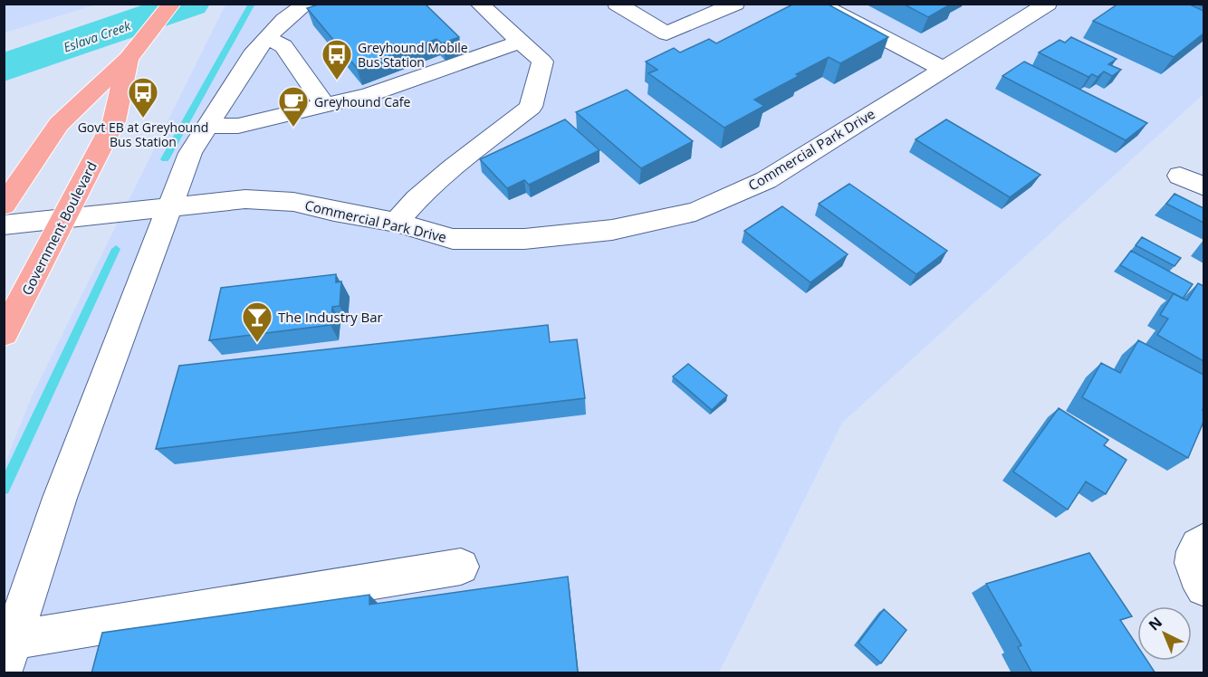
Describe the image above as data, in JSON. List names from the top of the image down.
{
  "streets": {
    "main road": ["Government Boulevard"],
    "street": ["Commercial Park Drive"]
  },
  "crossings": [
    ["Commercial Park Drive", "Government Boulevard"]
  ],
  "water": ["Eslava Creek"],
  "places": {
    "bus stop": ["Greyhound Mobile Bus Station", "Govt EB at Greyhound Bus Station"],
    "cafe": ["Greyhound Cafe"],
    "bar": ["The Industry Bar"]
  },
  "north": "top left"
}
